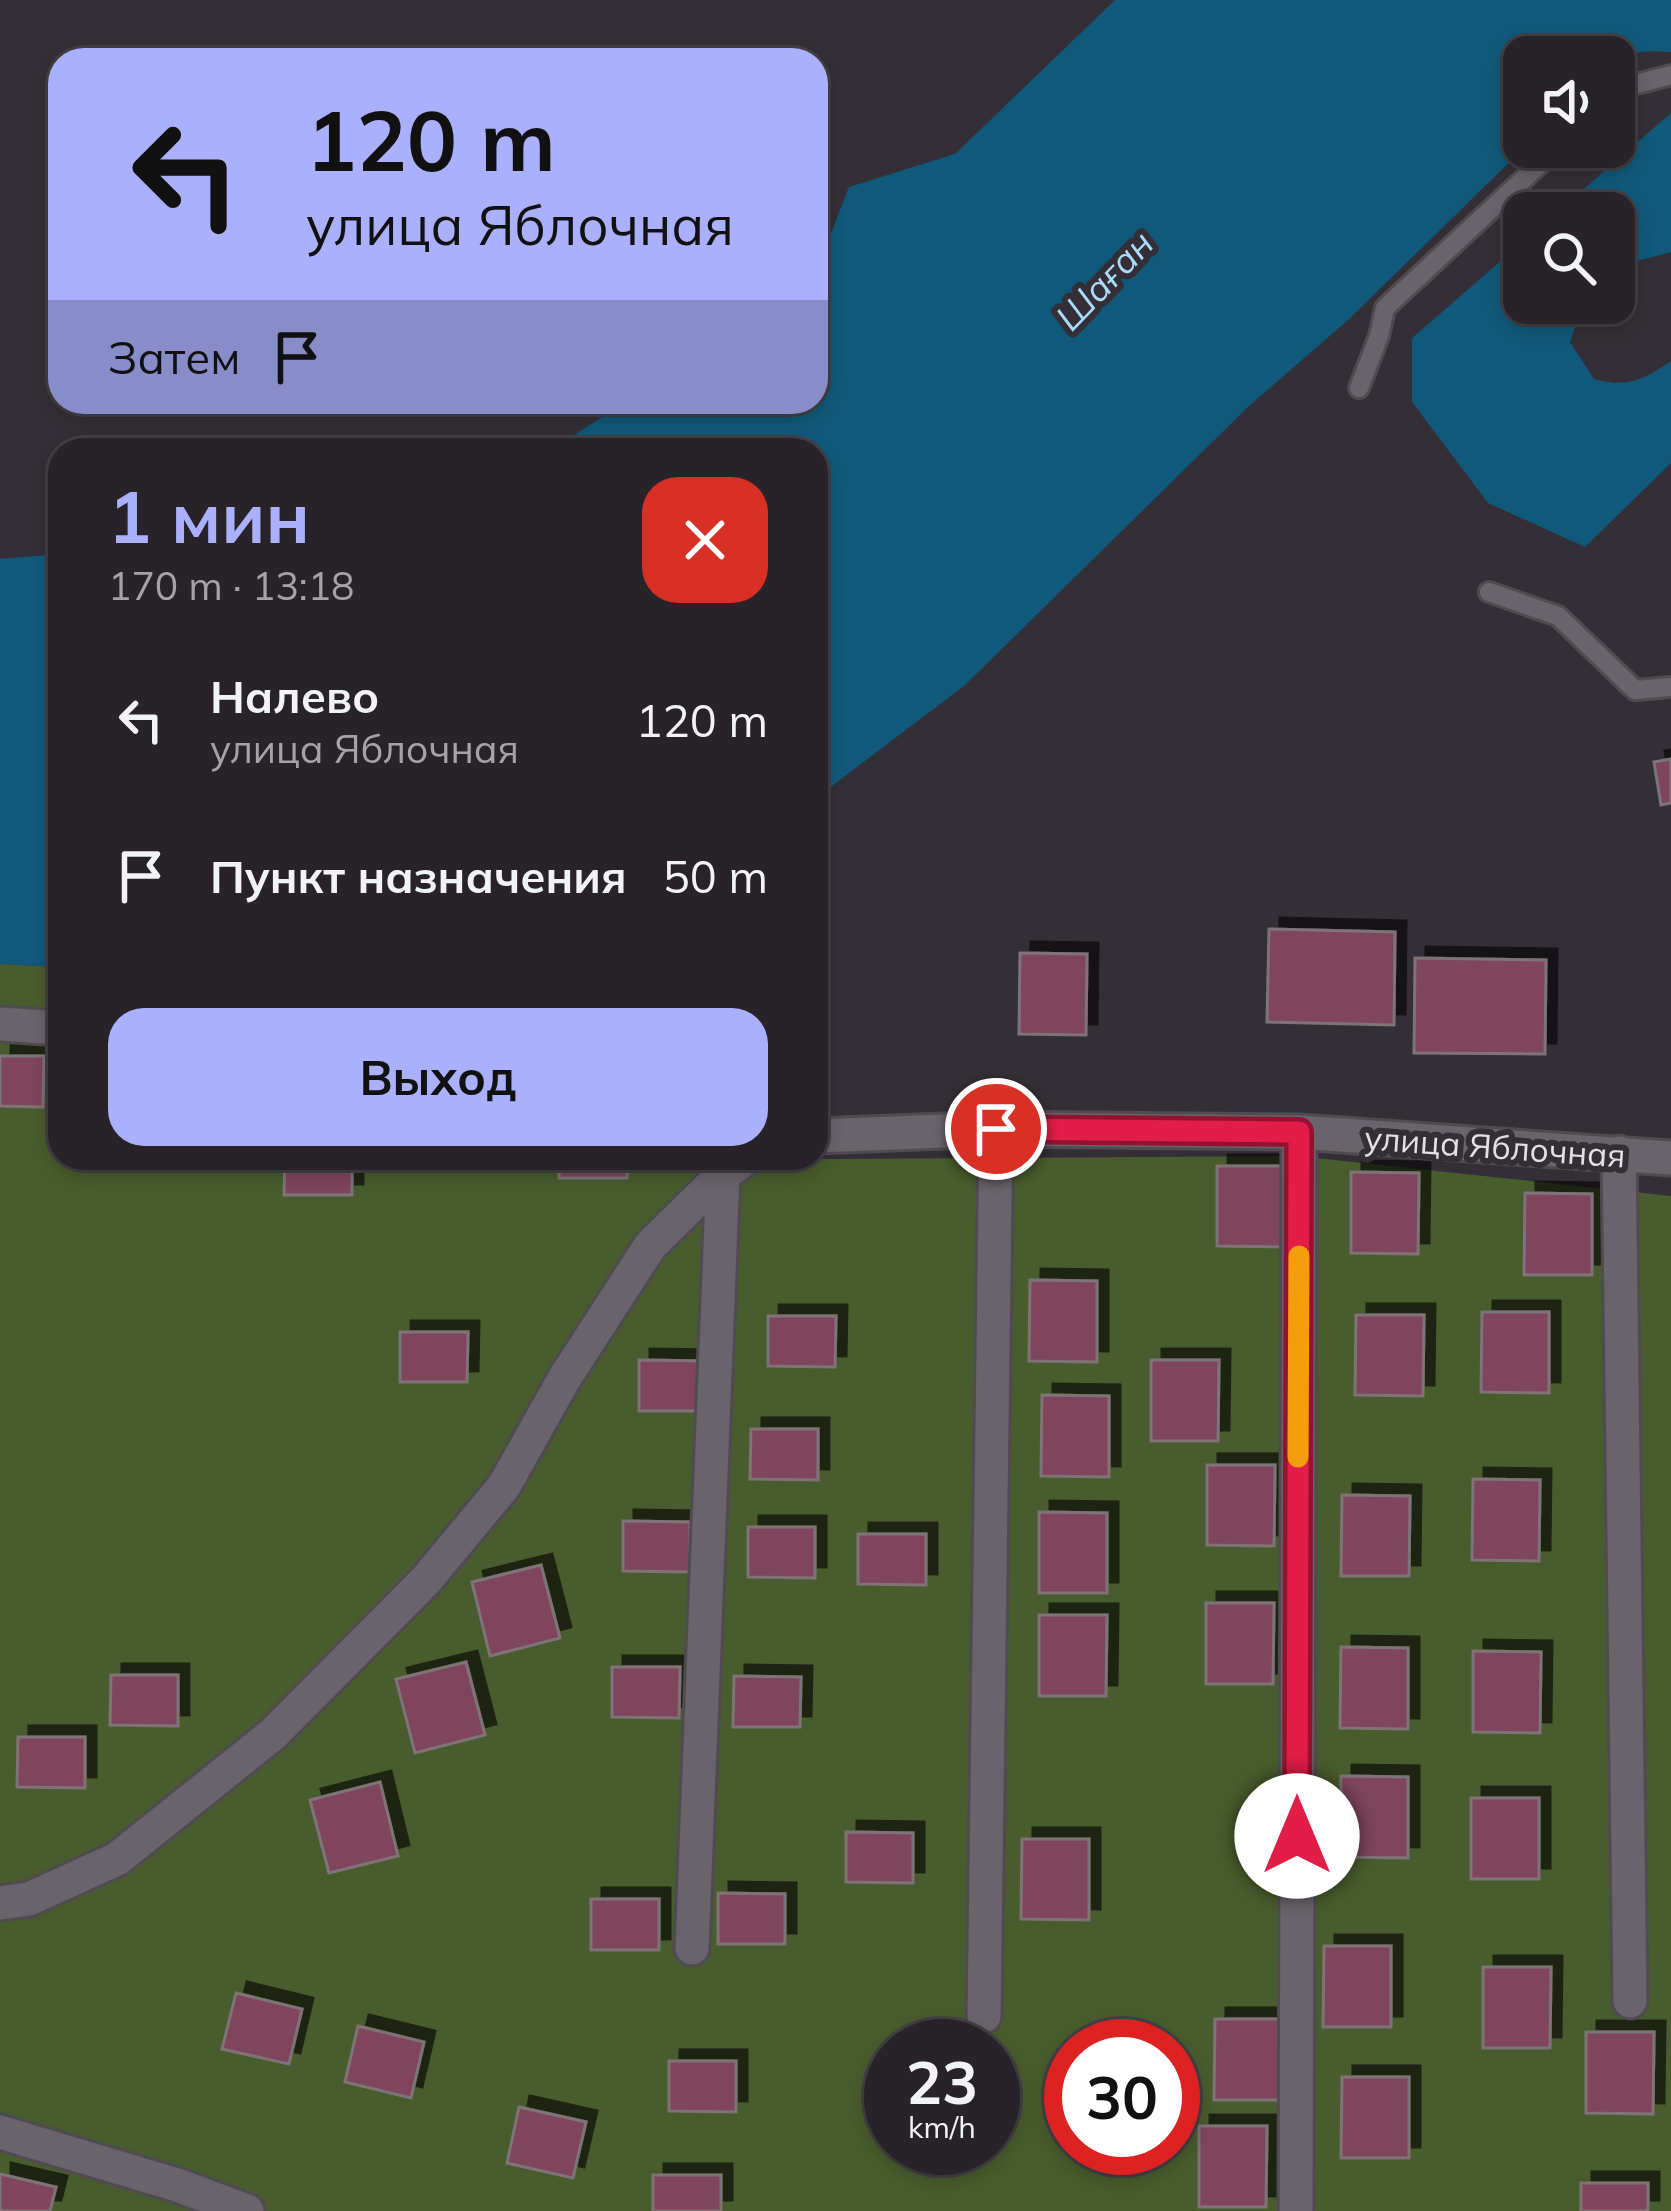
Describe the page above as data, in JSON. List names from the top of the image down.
{
  "streets": {
    "street": ["улица Яблочная"]
  },
  "water": ["Шаған"],
  "page": {
    "turn": ["120 m", "улица Яблочная"],
    "then": "Затем",
    "heading": ["1 мин", "170 m · 13:18"],
    "list": [
      {
        "name": "Налево",
        "note": "улица Яблочная",
        "value": "120 m"
      },
      {
        "name": "Пункт назначения",
        "value": "50 m"
      }
    ],
    "buttons": "Выход",
    "speed": "23 km/h",
    "limit": "30"
  }
}
